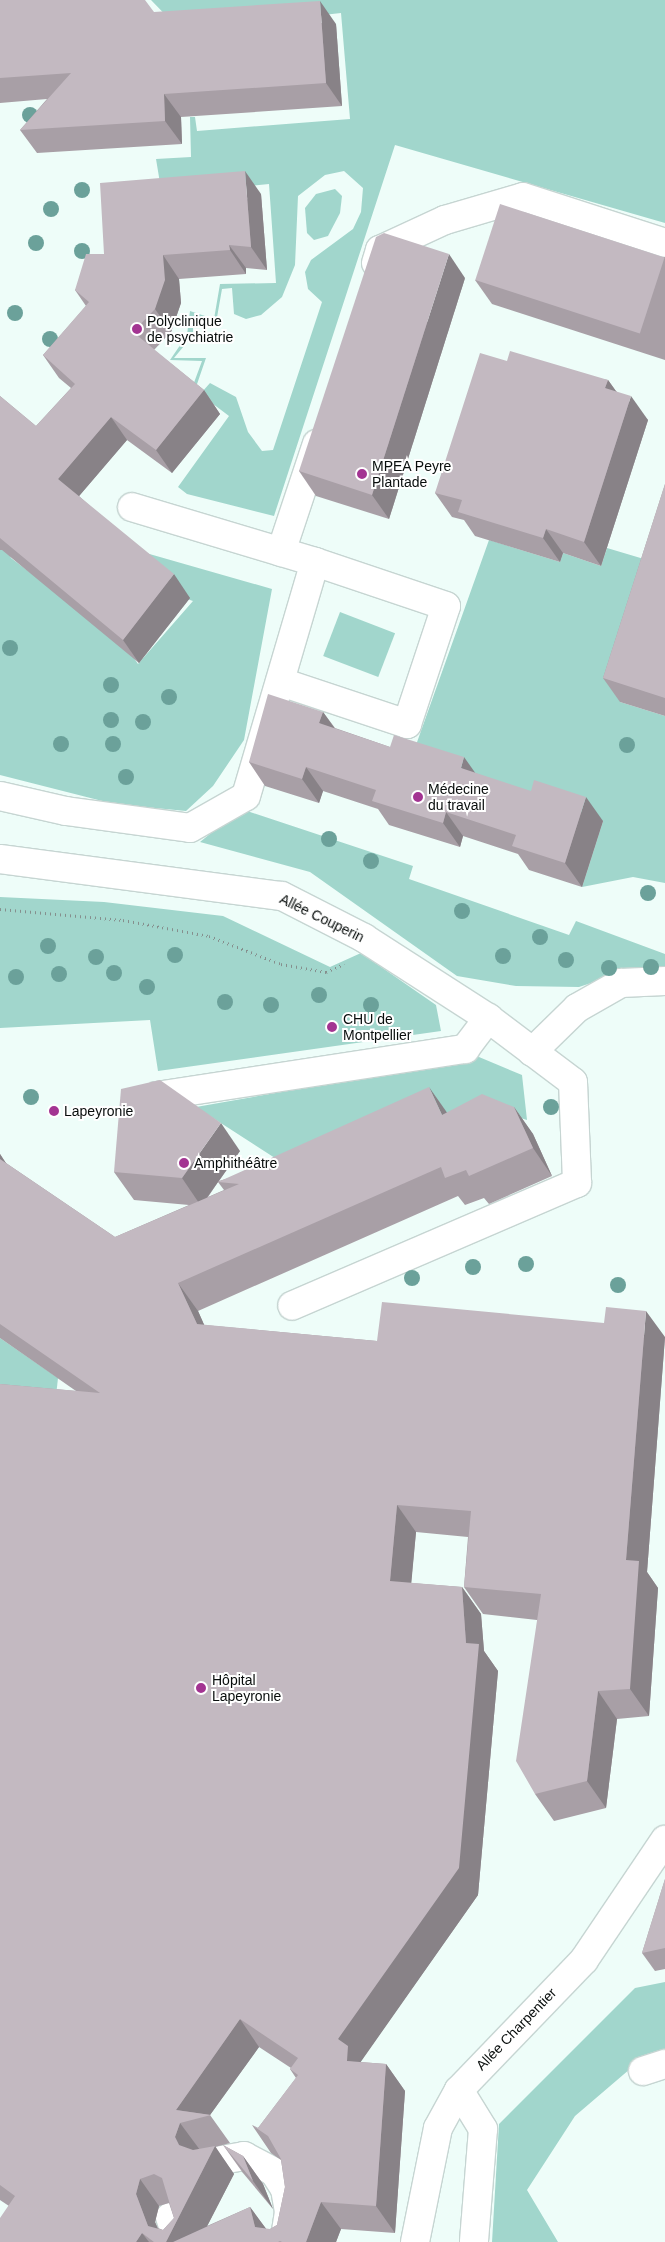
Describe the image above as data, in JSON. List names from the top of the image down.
{
  "streets": {
    "street": ["Allée Couperin", "Allée Charpentier"]
  },
  "places": [
    "Polyclinique de psychiatrie",
    "MPEA Peyre Plantade",
    "Médecine du travail",
    "CHU de Montpellier",
    "Lapeyronie",
    "Amphithéâtre",
    "Hôpital Lapeyronie"
  ]
}
